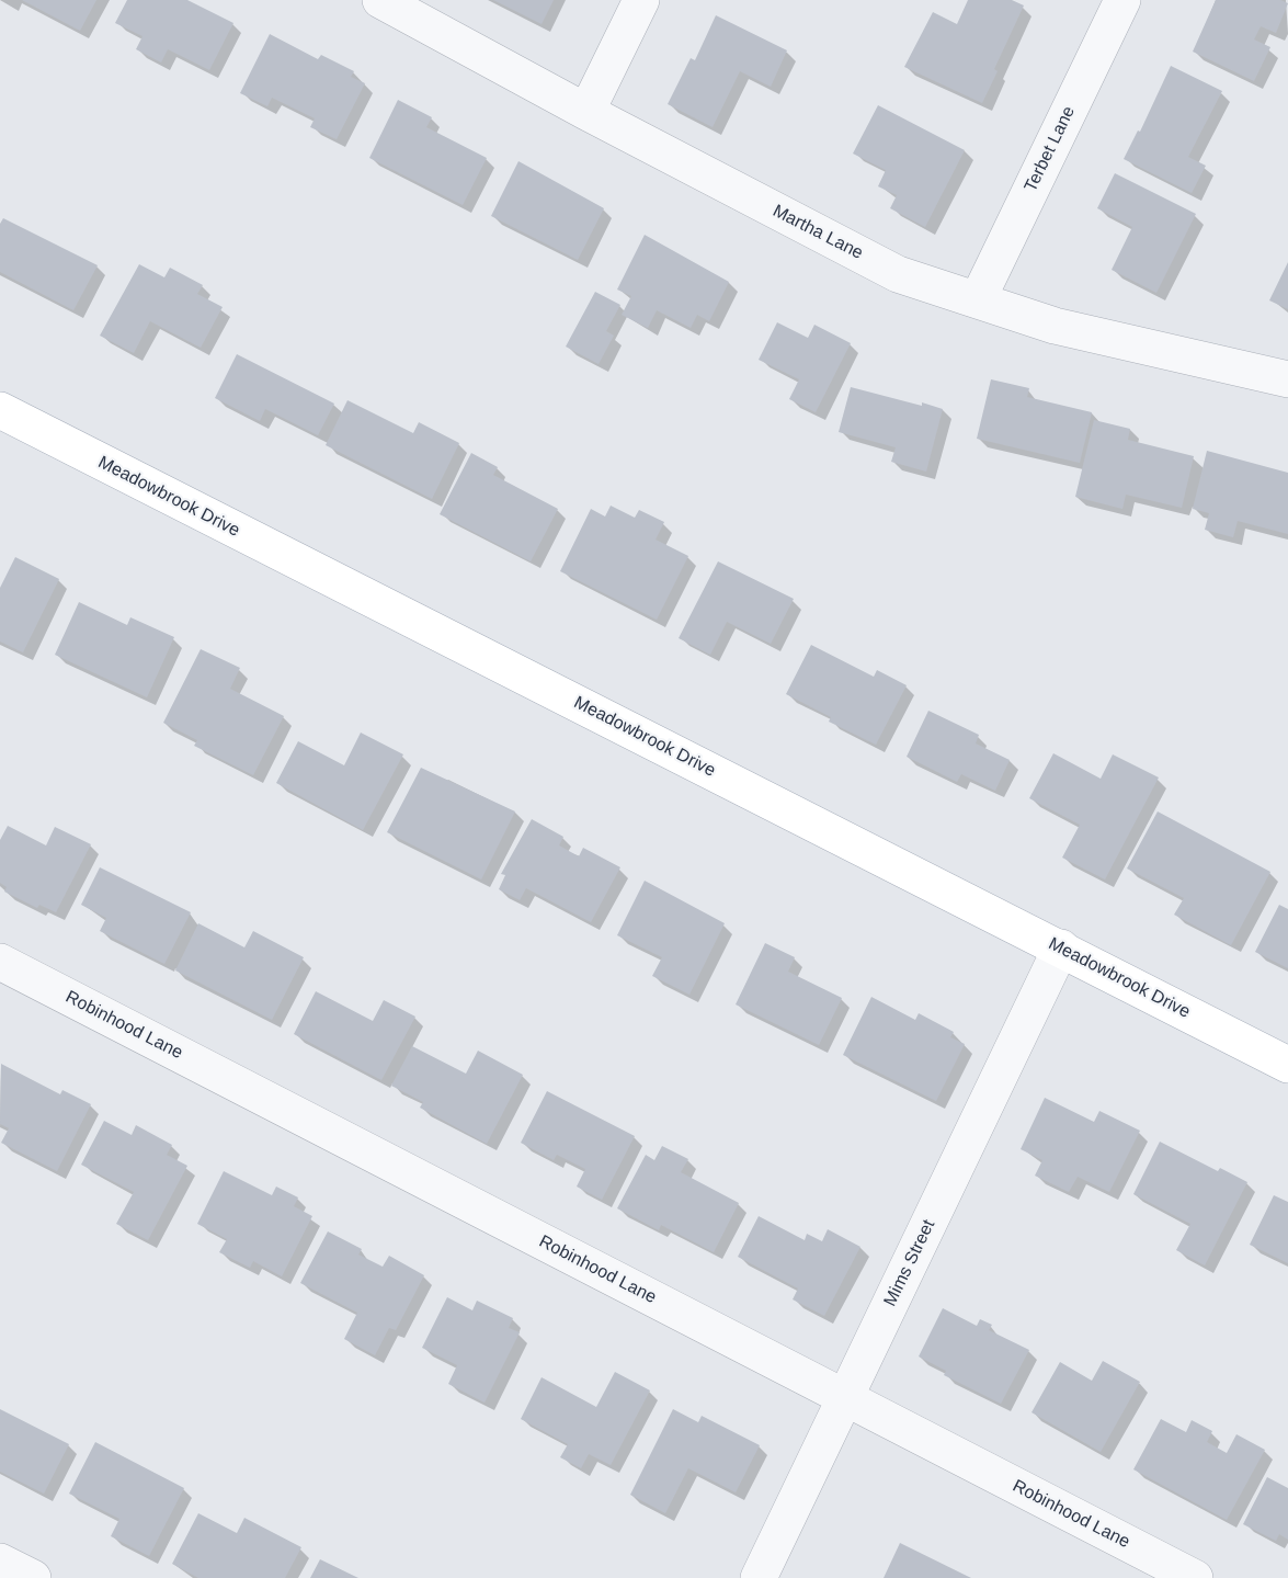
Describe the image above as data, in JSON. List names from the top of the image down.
{
  "streets": {
    "main road": ["Meadowbrook Drive"],
    "street": [
      "Terbet Lane",
      "Martha Lane",
      "Robinhood Lane",
      "Mims Street"
    ]
  },
  "crossings": [
    ["Terbet Lane", "Martha Lane"],
    ["Meadowbrook Drive", "Mims Street"],
    ["Robinhood Lane", "Mims Street"]
  ]
}
